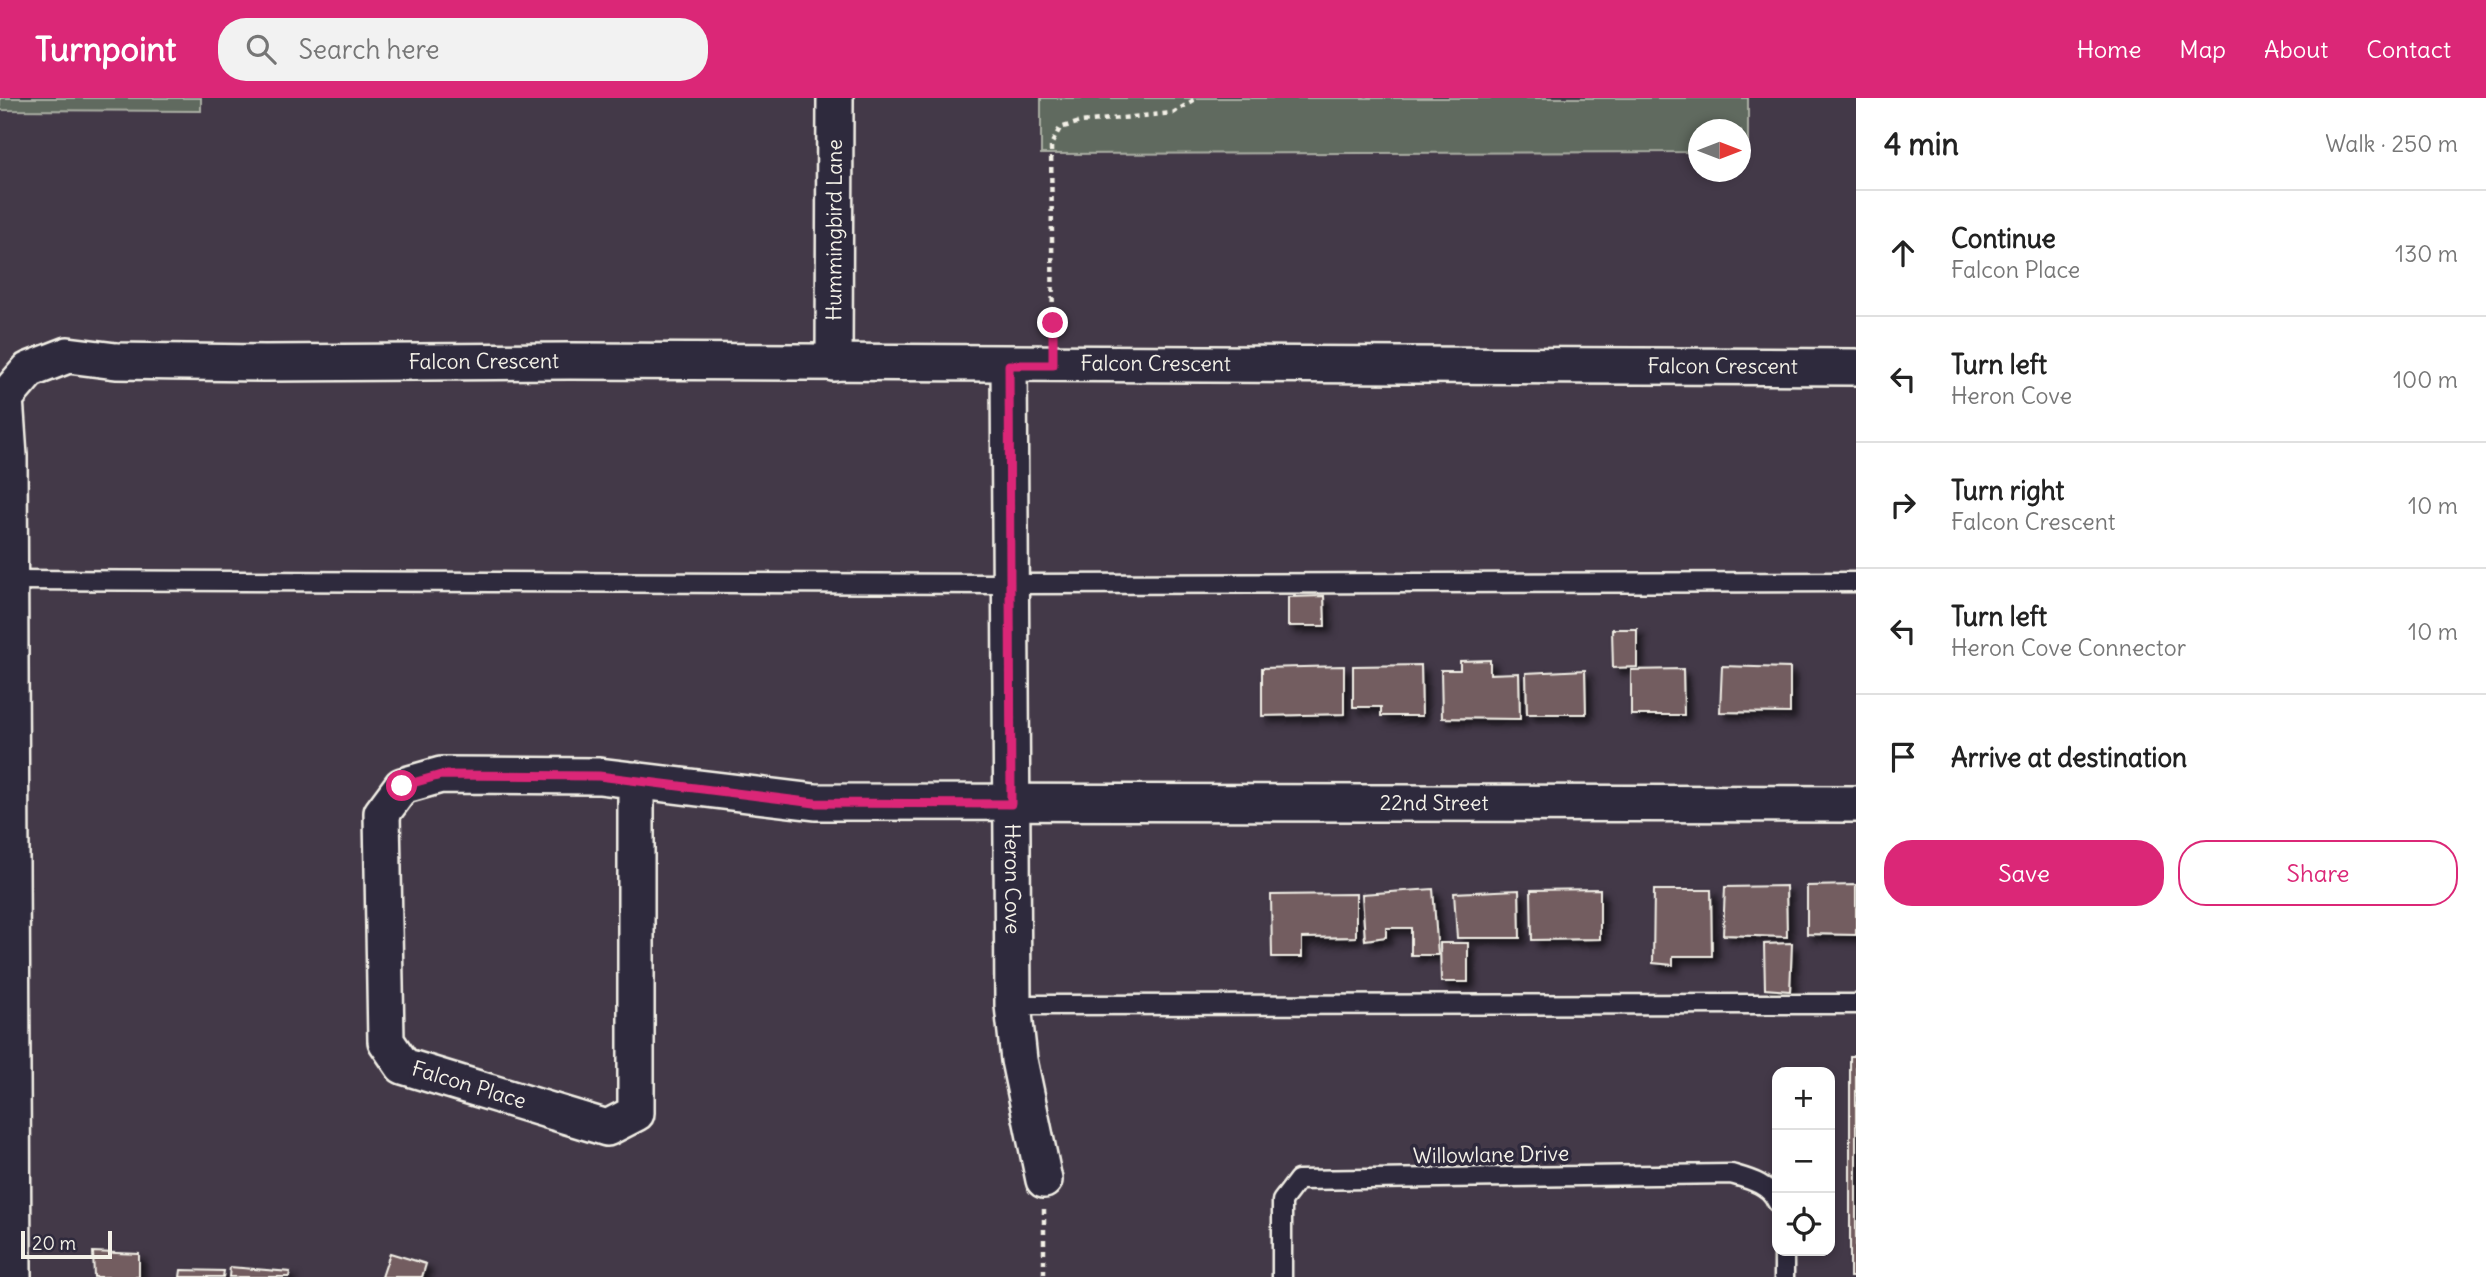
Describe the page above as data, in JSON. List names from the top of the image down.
{
  "streets": {
    "street": [
      "Hummingbird Lane",
      "Falcon Crescent",
      "22nd Street",
      "Heron Cove",
      "Falcon Place"
    ],
    "lane": ["Willowlane Drive"]
  },
  "crossings": [
    ["Hummingbird Lane", "Falcon Crescent"],
    ["Falcon Crescent", "Heron Cove"],
    ["22nd Street", "Heron Cove"],
    ["22nd Street", "Falcon Place"],
    ["Heron Cove", "Falcon Place"]
  ],
  "scale_bar": "20 m",
  "north": "right",
  "page": {
    "header": "Turnpoint",
    "search": "Search here",
    "nav": [
      "Home",
      "Map",
      "About",
      "Contact"
    ],
    "heading": ["4 min", "Walk · 250 m"],
    "list": [
      ["Continue", "Falcon Place", "130 m"],
      ["Turn left", "Heron Cove", "100 m"],
      ["Turn right", "Falcon Crescent", "10 m"],
      ["Turn left", "Heron Cove Connector", "10 m"],
      "Arrive at destination"
    ],
    "buttons": ["Save", "Share"],
    "map_buttons": ["+", "−"],
    "scale": "20 m"
  }
}
